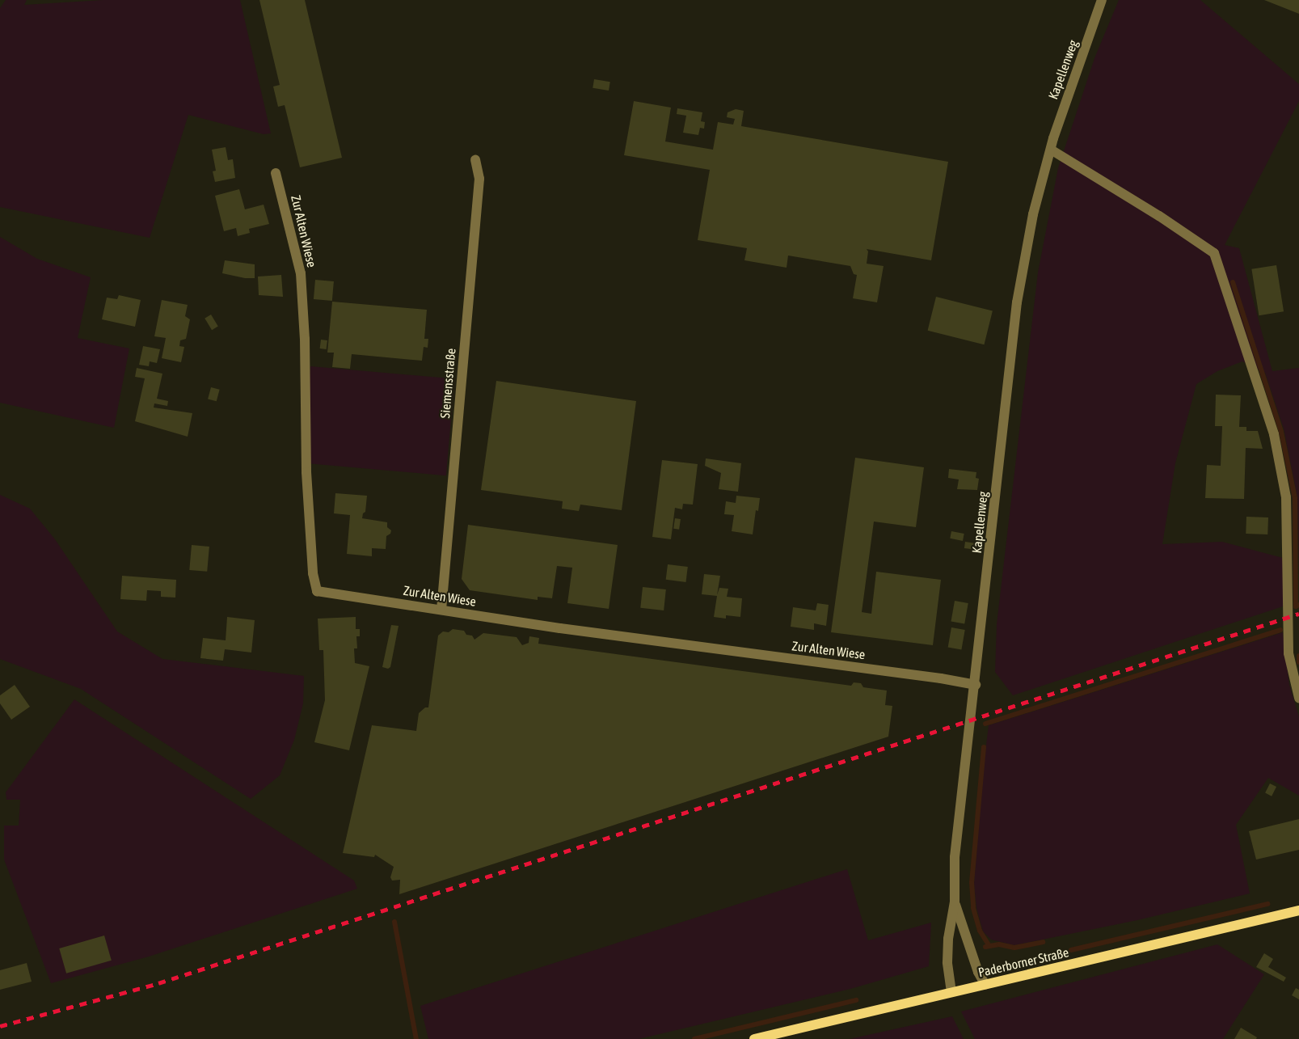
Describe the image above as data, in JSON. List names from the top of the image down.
{
  "streets": {
    "main road": ["Paderborner Straße"],
    "street": ["Kapellenweg", "Zur Alten Wiese", "Siemensstraße"]
  },
  "crossings": [
    ["Kapellenweg", "Zur Alten Wiese"],
    ["Kapellenweg", "Paderborner Straße"],
    ["Zur Alten Wiese", "Siemensstraße"]
  ]
}
